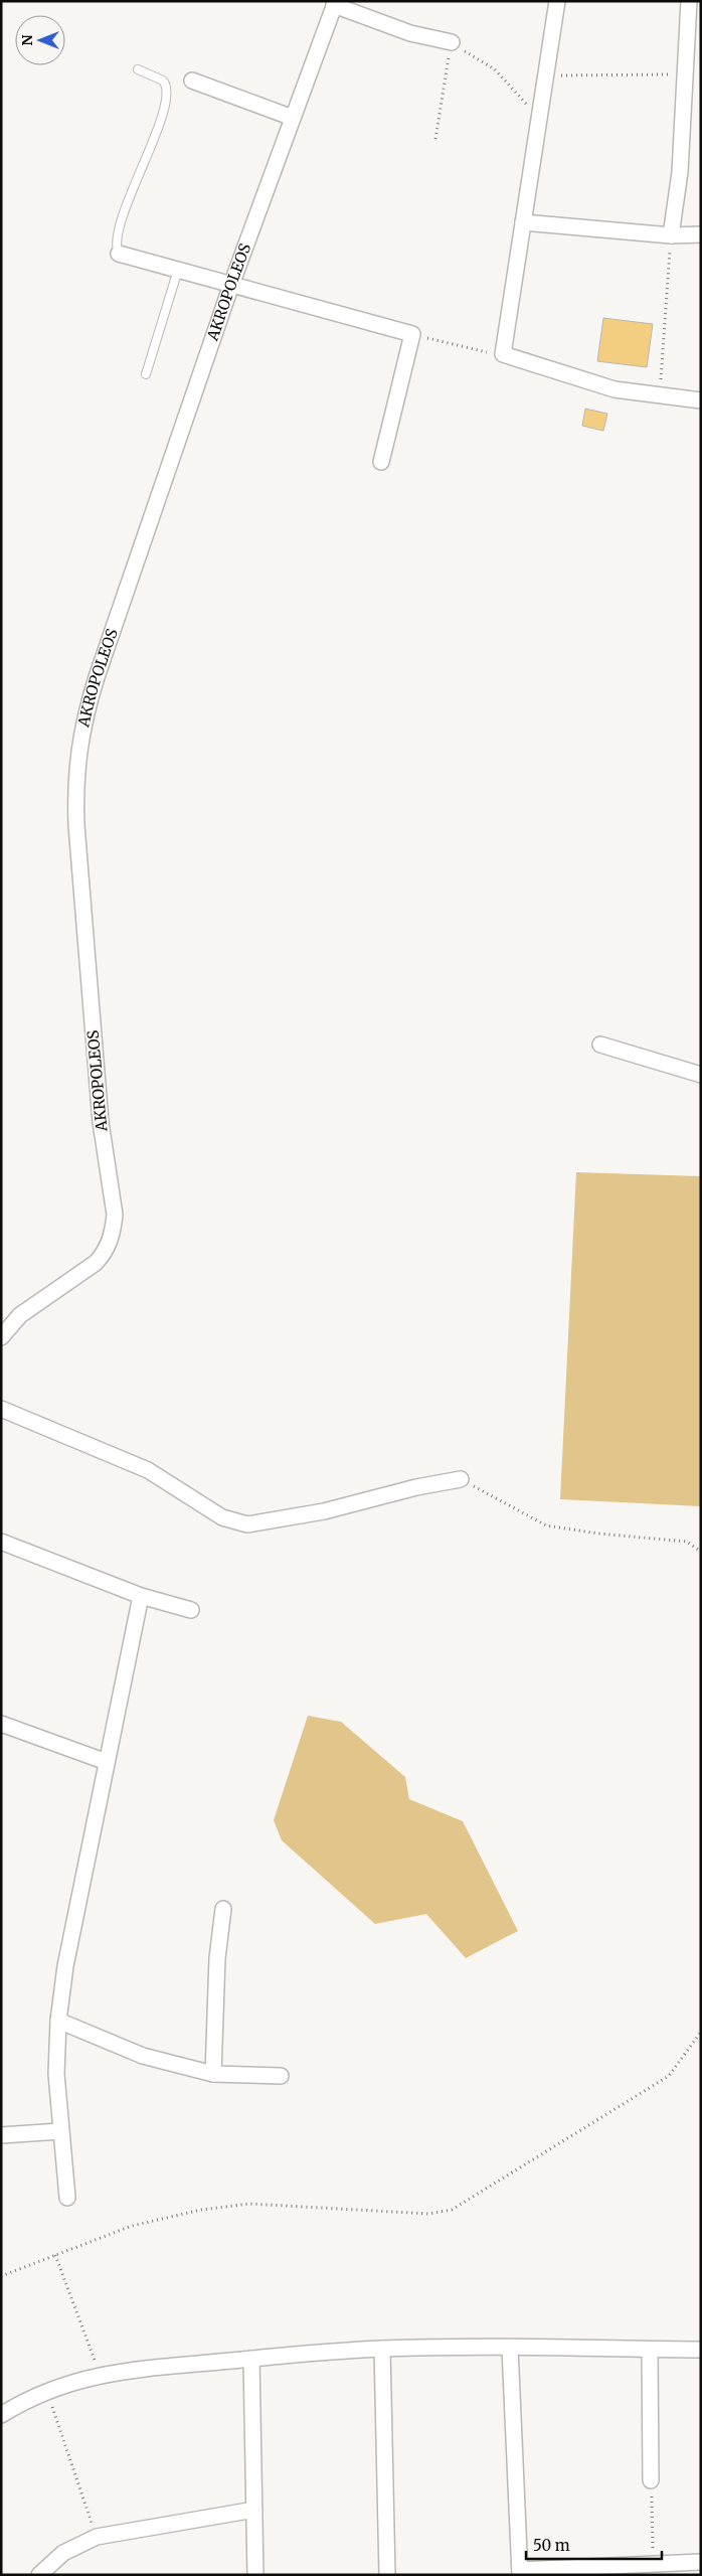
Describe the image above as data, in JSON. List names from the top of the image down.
{
  "streets": {
    "street": ["AKROPOLEOS"]
  },
  "scale_bar": "50 m",
  "north": "left"
}
